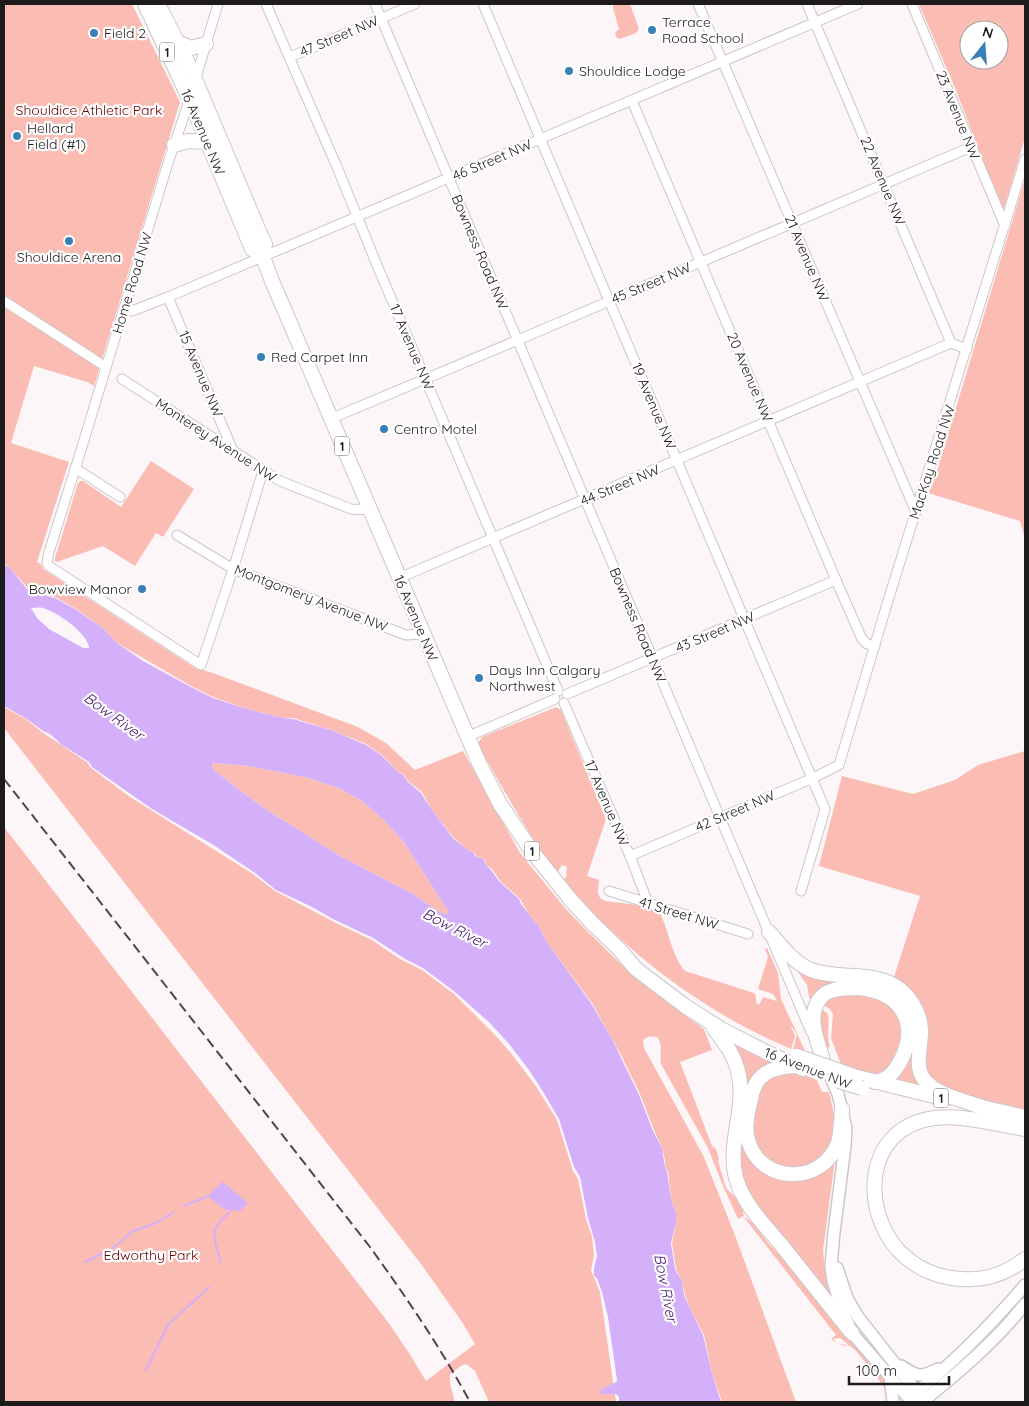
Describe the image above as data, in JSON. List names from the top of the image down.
{
  "streets": {
    "highway": ["1", "16 Avenue NW"],
    "main road": ["Bowness Road NW"],
    "street": [
      "47 Street NW",
      "23 Avenue NW",
      "46 Street NW",
      "22 Avenue NW",
      "21 Avenue NW",
      "Home Road NW",
      "45 Street NW",
      "17 Avenue NW",
      "15 Avenue NW",
      "20 Avenue NW",
      "19 Avenue NW",
      "Monterey Avenue NW",
      "MacKay Road NW",
      "44 Street NW",
      "Montgomery Avenue NW",
      "43 Street NW",
      "42 Street NW",
      "41 Street NW"
    ]
  },
  "crossings": [
    ["47 Street NW", "Bowness Road NW"],
    ["47 Street NW", "17 Avenue NW"],
    ["23 Avenue NW", "45 Street NW"],
    ["23 Avenue NW", "MacKay Road NW"],
    ["16 Avenue NW", "46 Street NW"],
    ["16 Avenue NW", "Home Road NW"],
    ["16 Avenue NW", "45 Street NW"],
    ["16 Avenue NW", "Monterey Avenue NW"],
    ["16 Avenue NW", "44 Street NW"],
    ["16 Avenue NW", "Montgomery Avenue NW"],
    ["16 Avenue NW", "43 Street NW"],
    ["46 Street NW", "22 Avenue NW"],
    ["46 Street NW", "Bowness Road NW"],
    ["46 Street NW", "21 Avenue NW"],
    ["46 Street NW", "Home Road NW"],
    ["46 Street NW", "17 Avenue NW"],
    ["46 Street NW", "15 Avenue NW"],
    ["46 Street NW", "20 Avenue NW"],
    ["46 Street NW", "19 Avenue NW"],
    ["22 Avenue NW", "45 Street NW"],
    ["22 Avenue NW", "44 Street NW"],
    ["Bowness Road NW", "45 Street NW"],
    ["Bowness Road NW", "44 Street NW"],
    ["Bowness Road NW", "43 Street NW"],
    ["Bowness Road NW", "42 Street NW"],
    ["21 Avenue NW", "45 Street NW"],
    ["21 Avenue NW", "MacKay Road NW"],
    ["21 Avenue NW", "44 Street NW"],
    ["Home Road NW", "Montgomery Avenue NW"],
    ["45 Street NW", "17 Avenue NW"],
    ["45 Street NW", "20 Avenue NW"],
    ["45 Street NW", "19 Avenue NW"],
    ["17 Avenue NW", "44 Street NW"],
    ["17 Avenue NW", "43 Street NW"],
    ["17 Avenue NW", "42 Street NW"],
    ["17 Avenue NW", "41 Street NW"],
    ["15 Avenue NW", "Monterey Avenue NW"],
    ["20 Avenue NW", "MacKay Road NW"],
    ["20 Avenue NW", "44 Street NW"],
    ["20 Avenue NW", "43 Street NW"],
    ["19 Avenue NW", "44 Street NW"],
    ["19 Avenue NW", "43 Street NW"],
    ["19 Avenue NW", "42 Street NW"],
    ["MacKay Road NW", "42 Street NW"]
  ],
  "water": ["Bow River"],
  "parks": ["Shouldice Athletic Park", "Edworthy Park"],
  "places": [
    "Terrace Road School",
    "Field 2",
    "Shouldice Lodge",
    "Hellard Field (#1)",
    "Shouldice Arena",
    "Red Carpet Inn",
    "Centro Motel",
    "Bowview Manor",
    "Days Inn Calgary Northwest"
  ],
  "scale_bar": "100 m",
  "north": "top"
}
